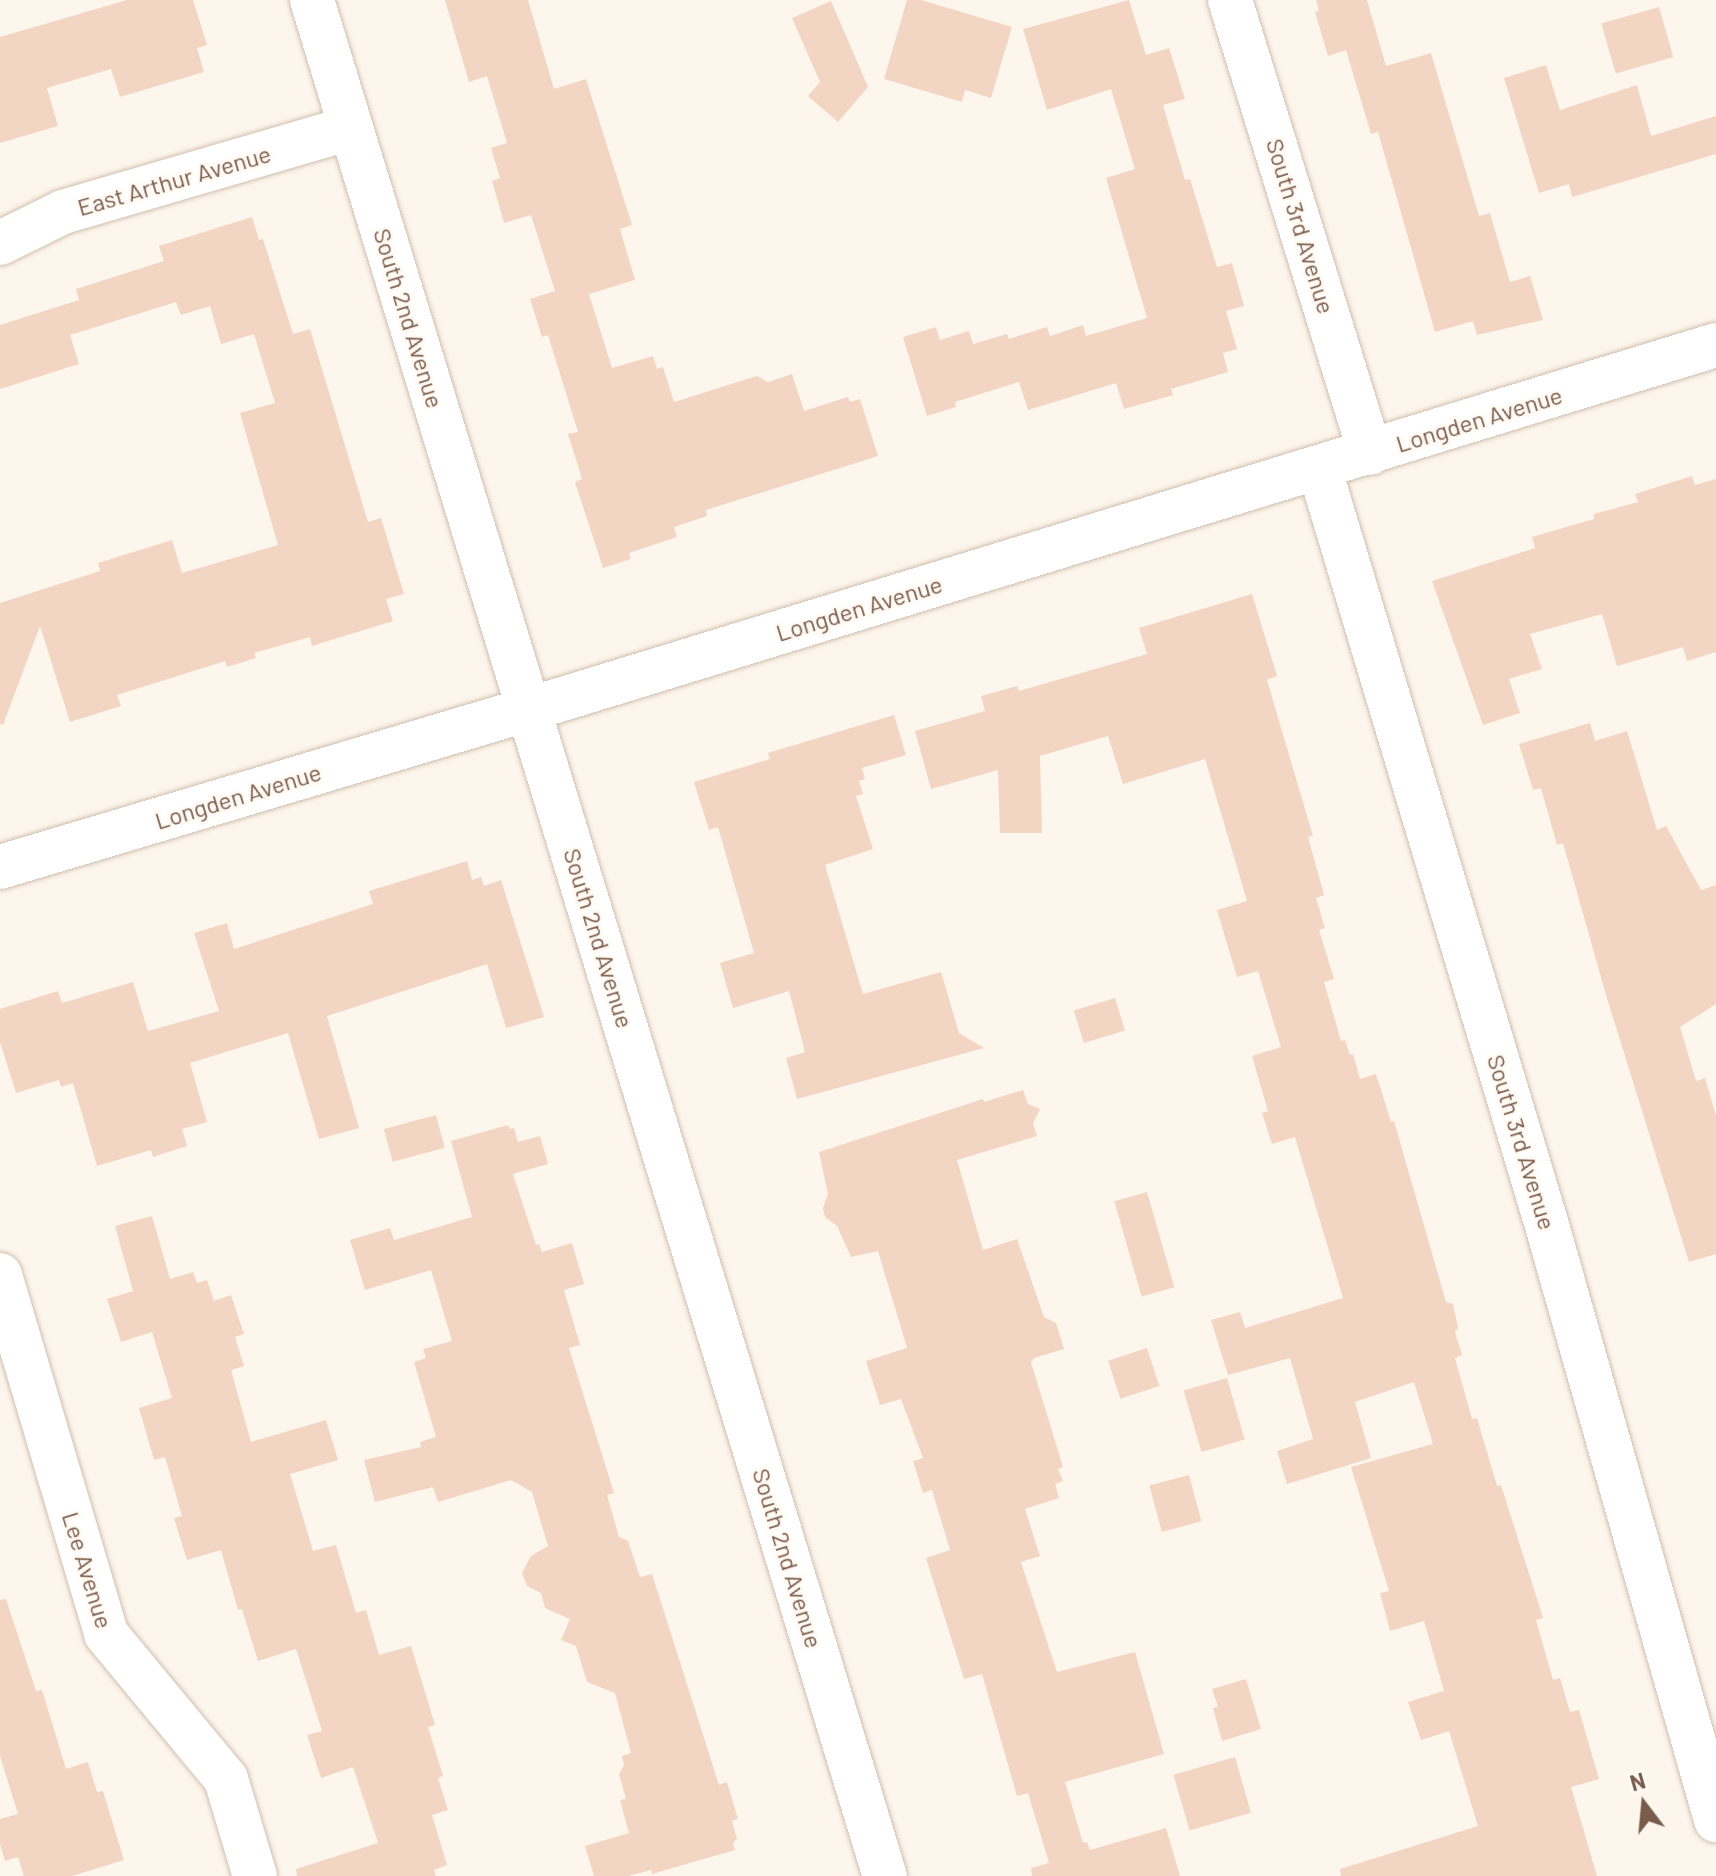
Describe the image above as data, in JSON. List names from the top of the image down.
{
  "streets": {
    "street": [
      "East Arthur Avenue",
      "South 3rd Avenue",
      "South 2nd Avenue",
      "Longden Avenue",
      "Lee Avenue"
    ]
  },
  "crossings": [
    ["East Arthur Avenue", "South 2nd Avenue"],
    ["South 3rd Avenue", "Longden Avenue"],
    ["South 2nd Avenue", "Longden Avenue"]
  ],
  "north": "top"
}
